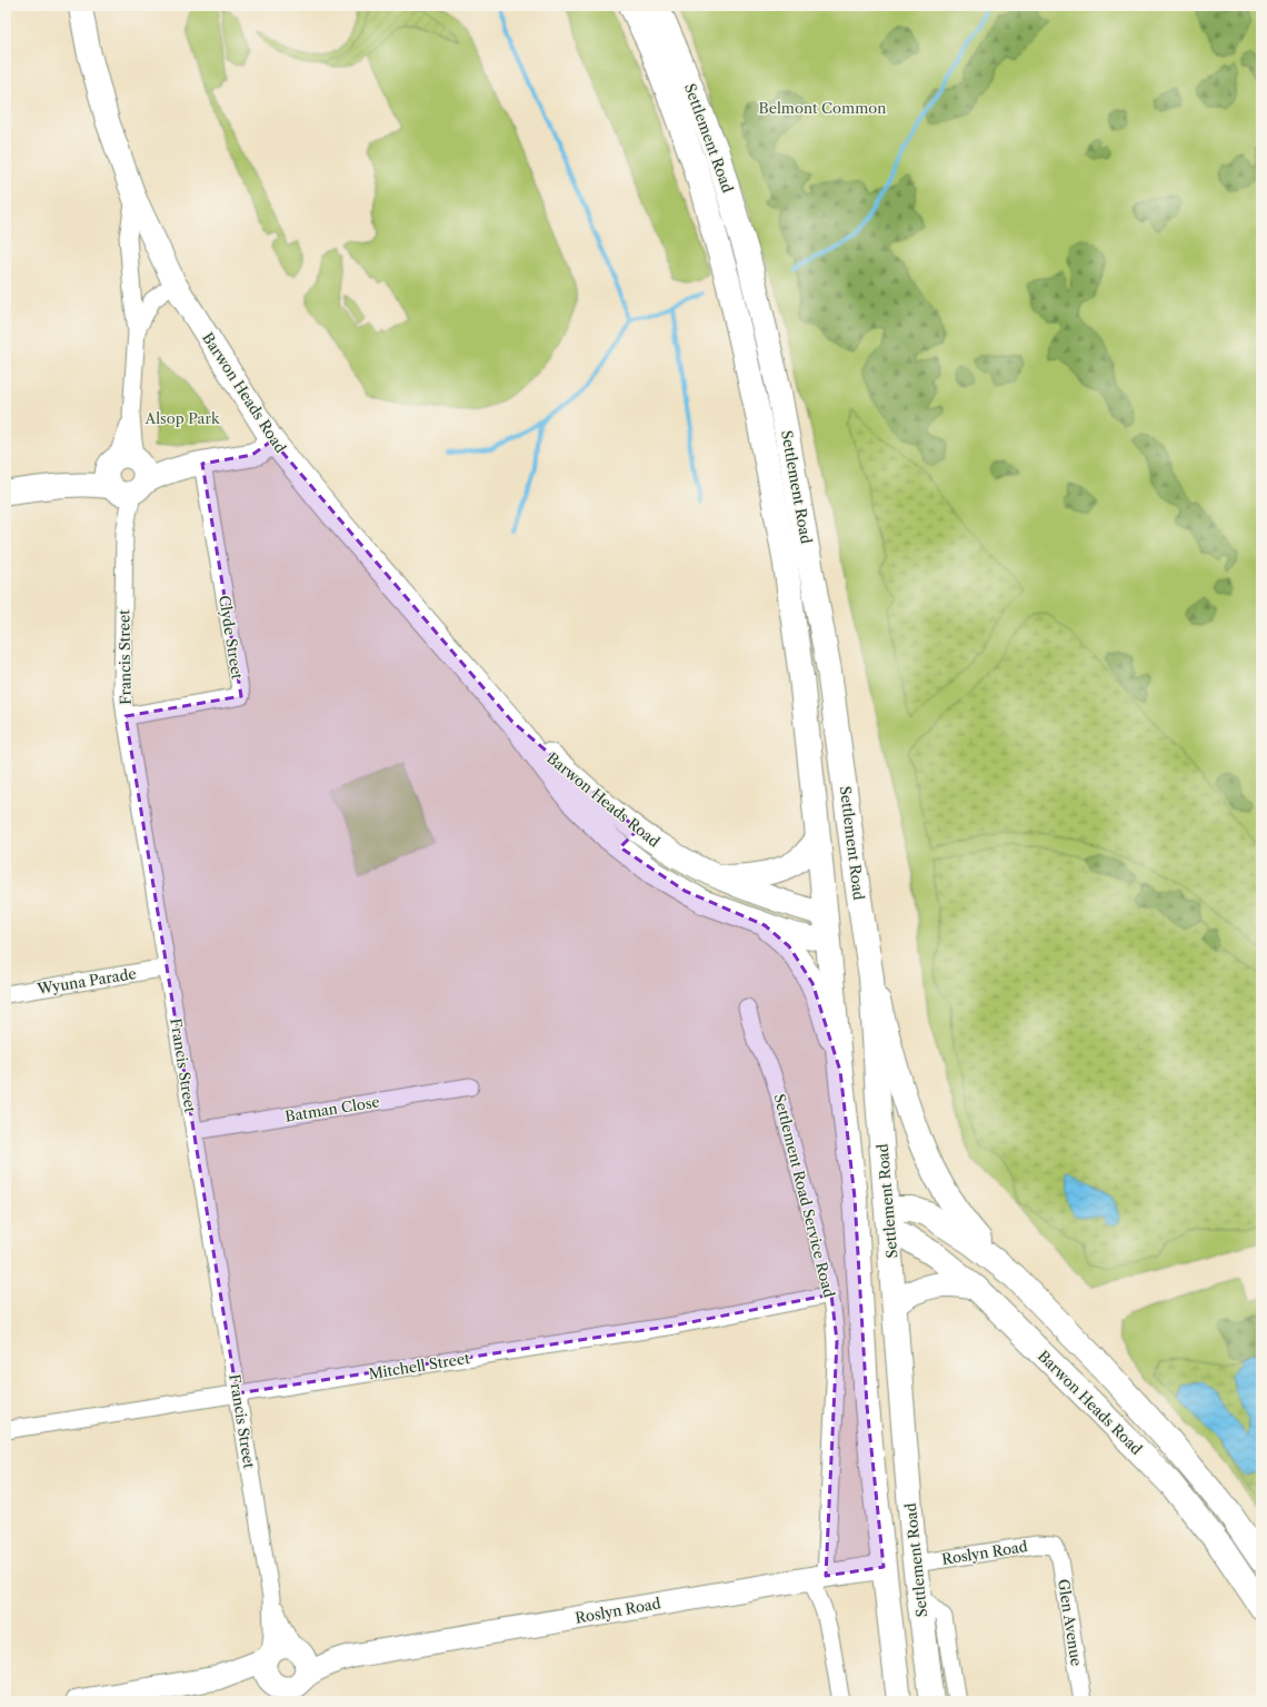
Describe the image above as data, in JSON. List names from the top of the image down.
{
  "streets": {
    "main road": ["Settlement Road", "Barwon Heads Road"],
    "street": [
      "Clyde Street",
      "Francis Street",
      "Wyuna Parade",
      "Batman Close",
      "Settlement Road Service Road",
      "Mitchell Street",
      "Roslyn Road",
      "Glen Avenue"
    ]
  },
  "crossings": [
    ["Settlement Road", "Barwon Heads Road"],
    ["Settlement Road", "Roslyn Road"],
    ["Clyde Street", "Francis Street"],
    ["Francis Street", "Wyuna Parade"],
    ["Francis Street", "Batman Close"],
    ["Francis Street", "Mitchell Street"],
    ["Francis Street", "Roslyn Road"],
    ["Settlement Road Service Road", "Mitchell Street"],
    ["Settlement Road Service Road", "Roslyn Road"],
    ["Roslyn Road", "Glen Avenue"]
  ],
  "parks": ["Belmont Common", "Alsop Park"]
}
